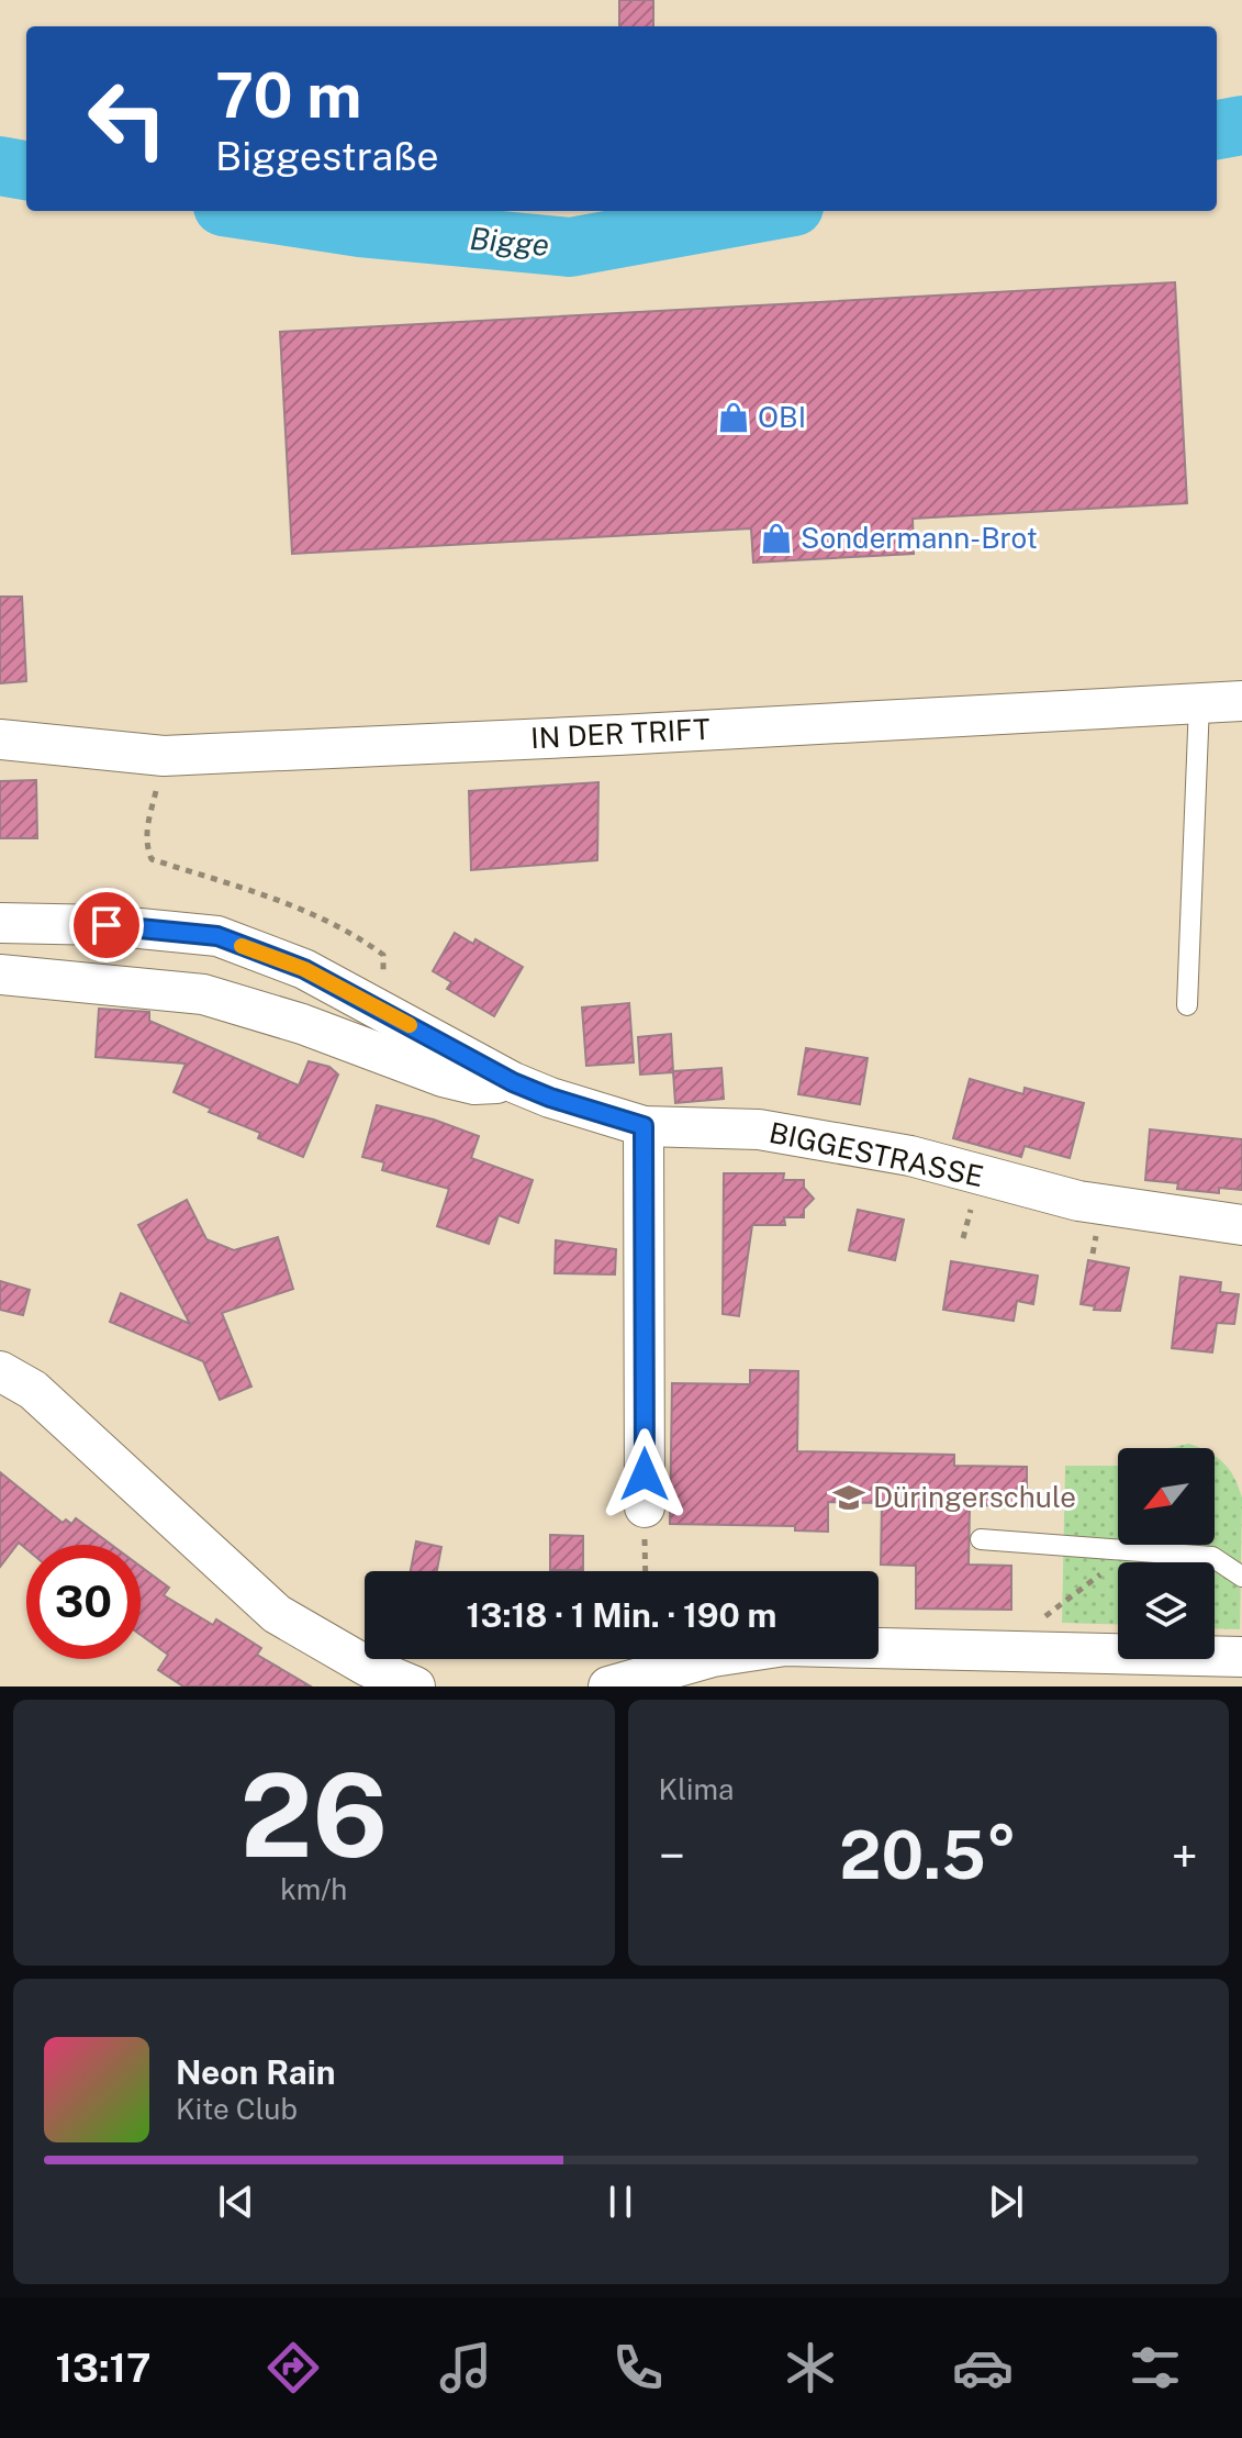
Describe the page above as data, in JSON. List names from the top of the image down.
{
  "streets": {
    "street": ["IN DER TRIFT", "BIGGESTRASSE"]
  },
  "water": ["Bigge"],
  "places": {
    "shop": ["OBI", "Sondermann-Brot"],
    "school or university": ["Düringerschule"]
  },
  "north": "bottom left",
  "page": {
    "turn": ["70 m", "Biggestraße"],
    "limit": "30",
    "trip": "13:18 · 1 Min. · 190 m",
    "tile": [
      ["26", "km/h"],
      "Klima"
    ],
    "heat": ["−", "20.5°", "+"],
    "song": ["Neon Rain", "Kite Club"],
    "tabs": "13:17"
  }
}
